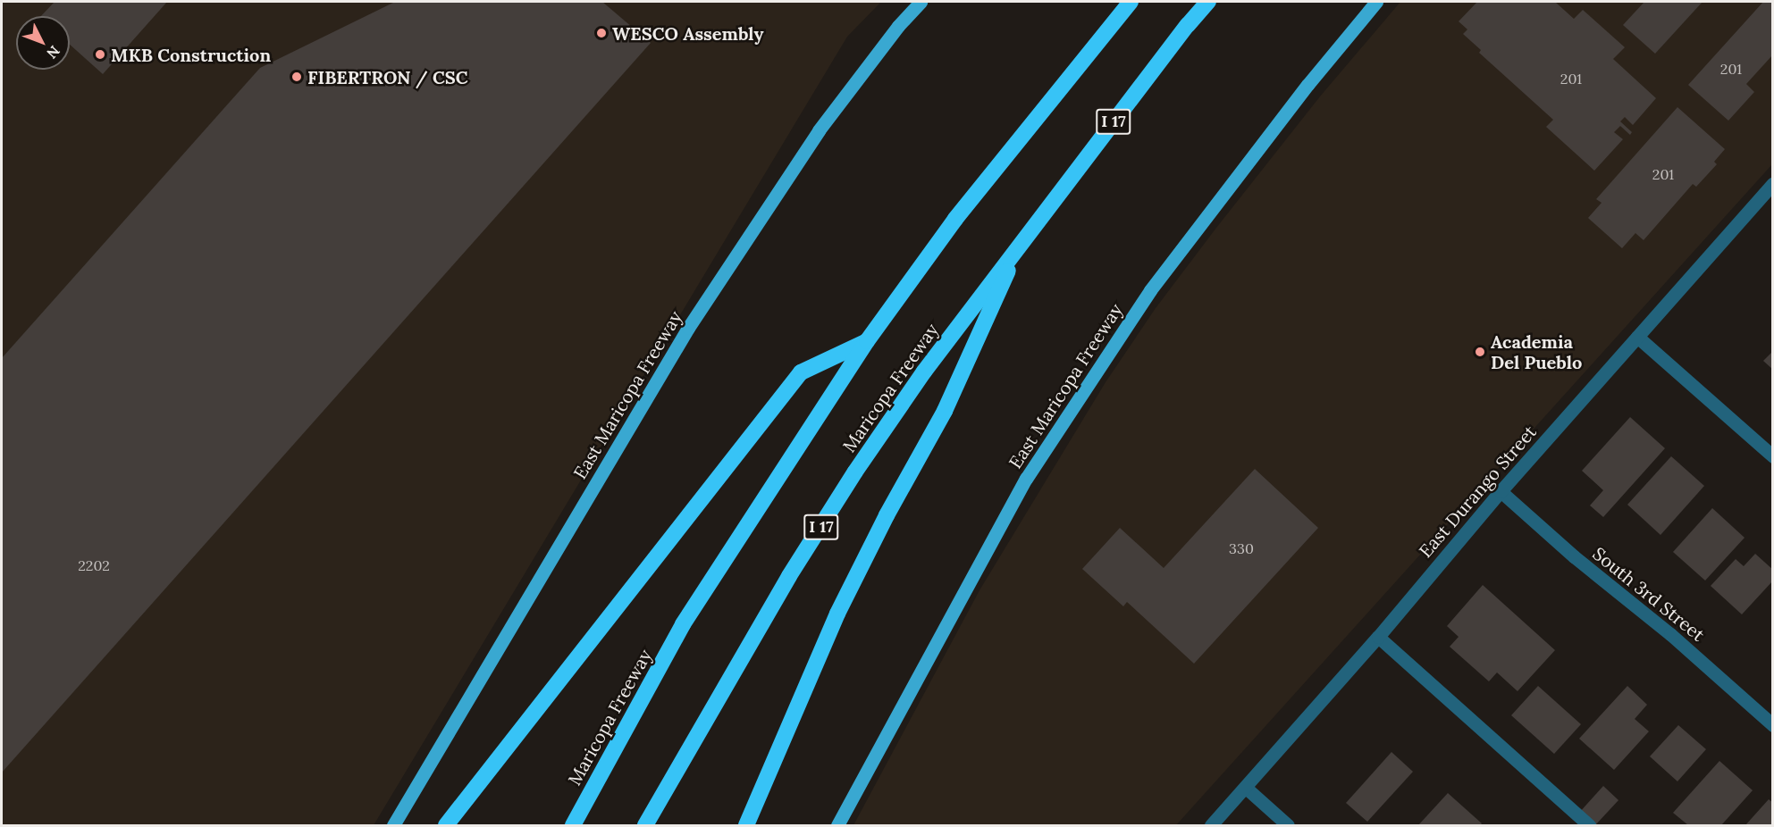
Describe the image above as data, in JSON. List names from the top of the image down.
{
  "streets": {
    "highway": ["I 17", "Maricopa Freeway"],
    "main road": ["East Maricopa Freeway"],
    "street": ["East Durango Street", "South 3rd Street"]
  },
  "crossings": [
    ["East Durango Street", "South 3rd Street"]
  ],
  "places": [
    "WESCO Assembly",
    "MKB Construction",
    "FIBERTRON / CSC",
    "Academia Del Pueblo"
  ],
  "house_numbers": [
    "201",
    "201",
    "201",
    "330",
    "2202"
  ],
  "north": "bottom right"
}
